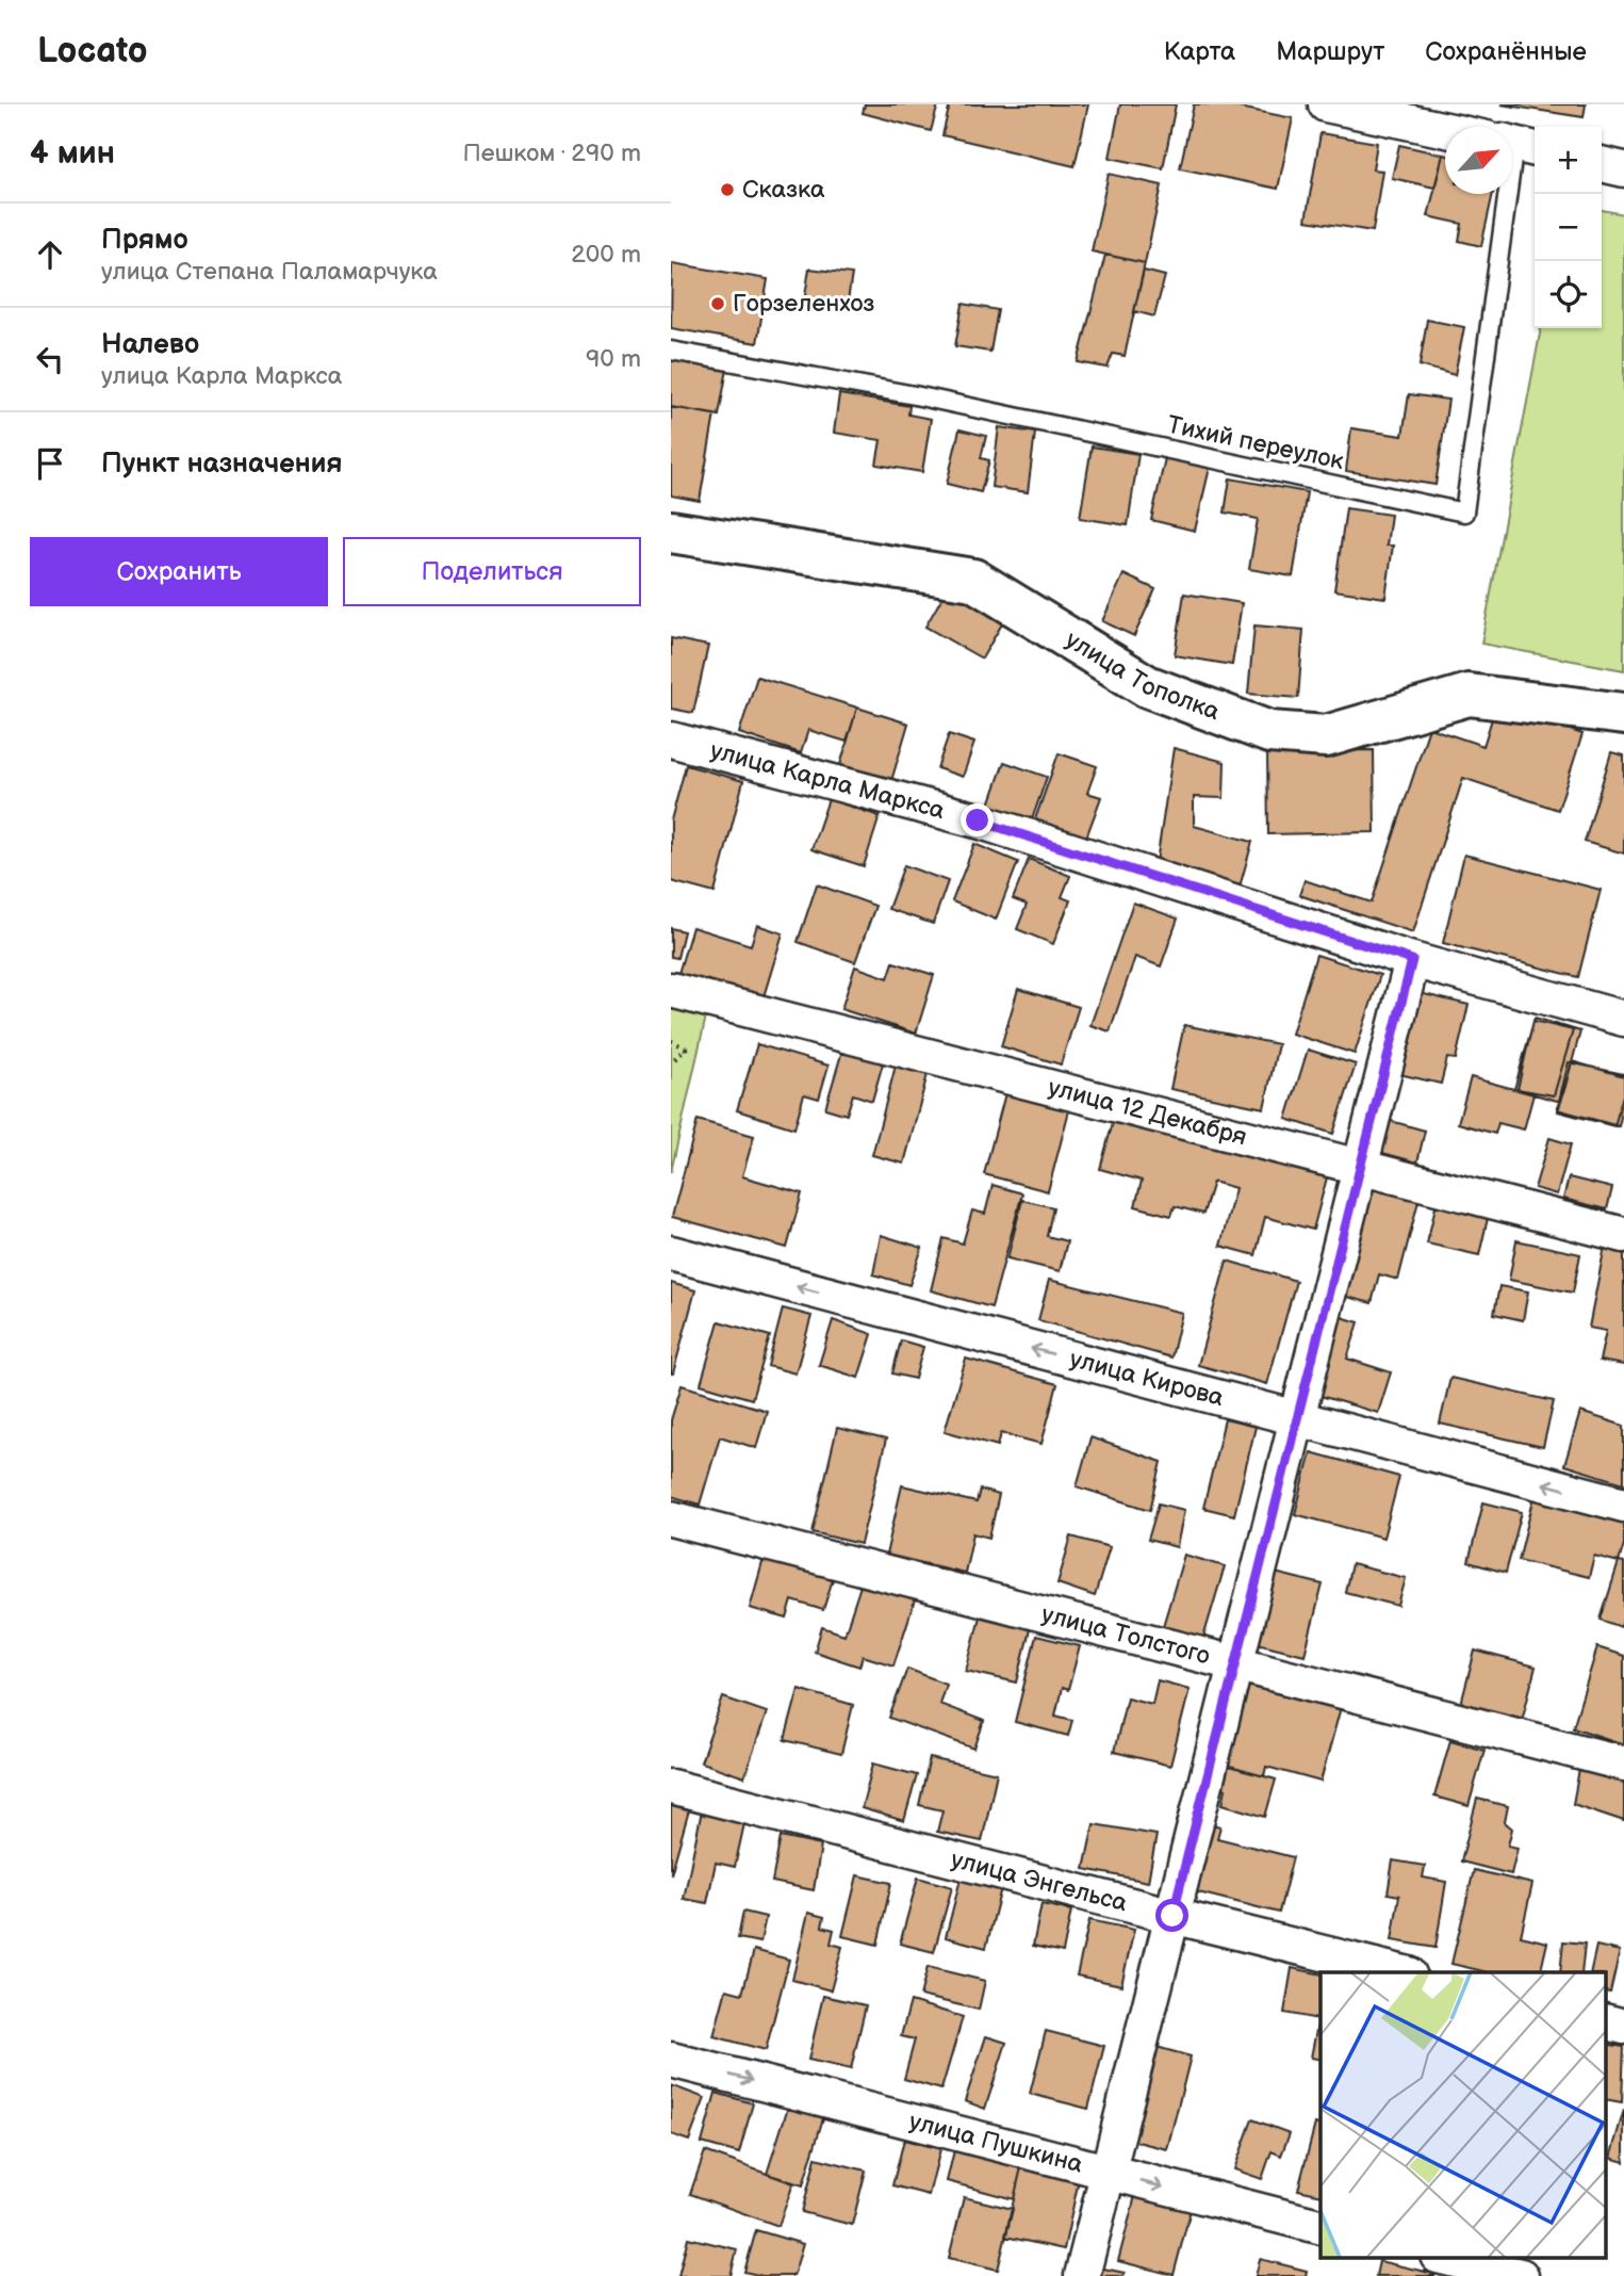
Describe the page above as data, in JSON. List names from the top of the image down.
{
  "streets": {
    "street": [
      "улица Тополка",
      "улица Карла Маркса",
      "улица 12 Декабря",
      "улица Кирова",
      "улица Толстого",
      "улица Энгельса",
      "улица Пушкина"
    ],
    "lane": ["Тихий переулок"]
  },
  "one_way": ["улица Кирова", "улица Пушкина"],
  "places": ["Сказка", "Горзеленхоз"],
  "north": "top right",
  "page": {
    "header": "Locato",
    "nav": ["Карта", "Маршрут", "Сохранённые"],
    "heading": ["4 мин", "Пешком · 290 m"],
    "map_buttons": ["+", "−"],
    "list": [
      ["Прямо", "улица Степана Паламарчука", "200 m"],
      ["Налево", "улица Карла Маркса", "90 m"],
      "Пункт назначения"
    ],
    "buttons": ["Сохранить", "Поделиться"]
  }
}
